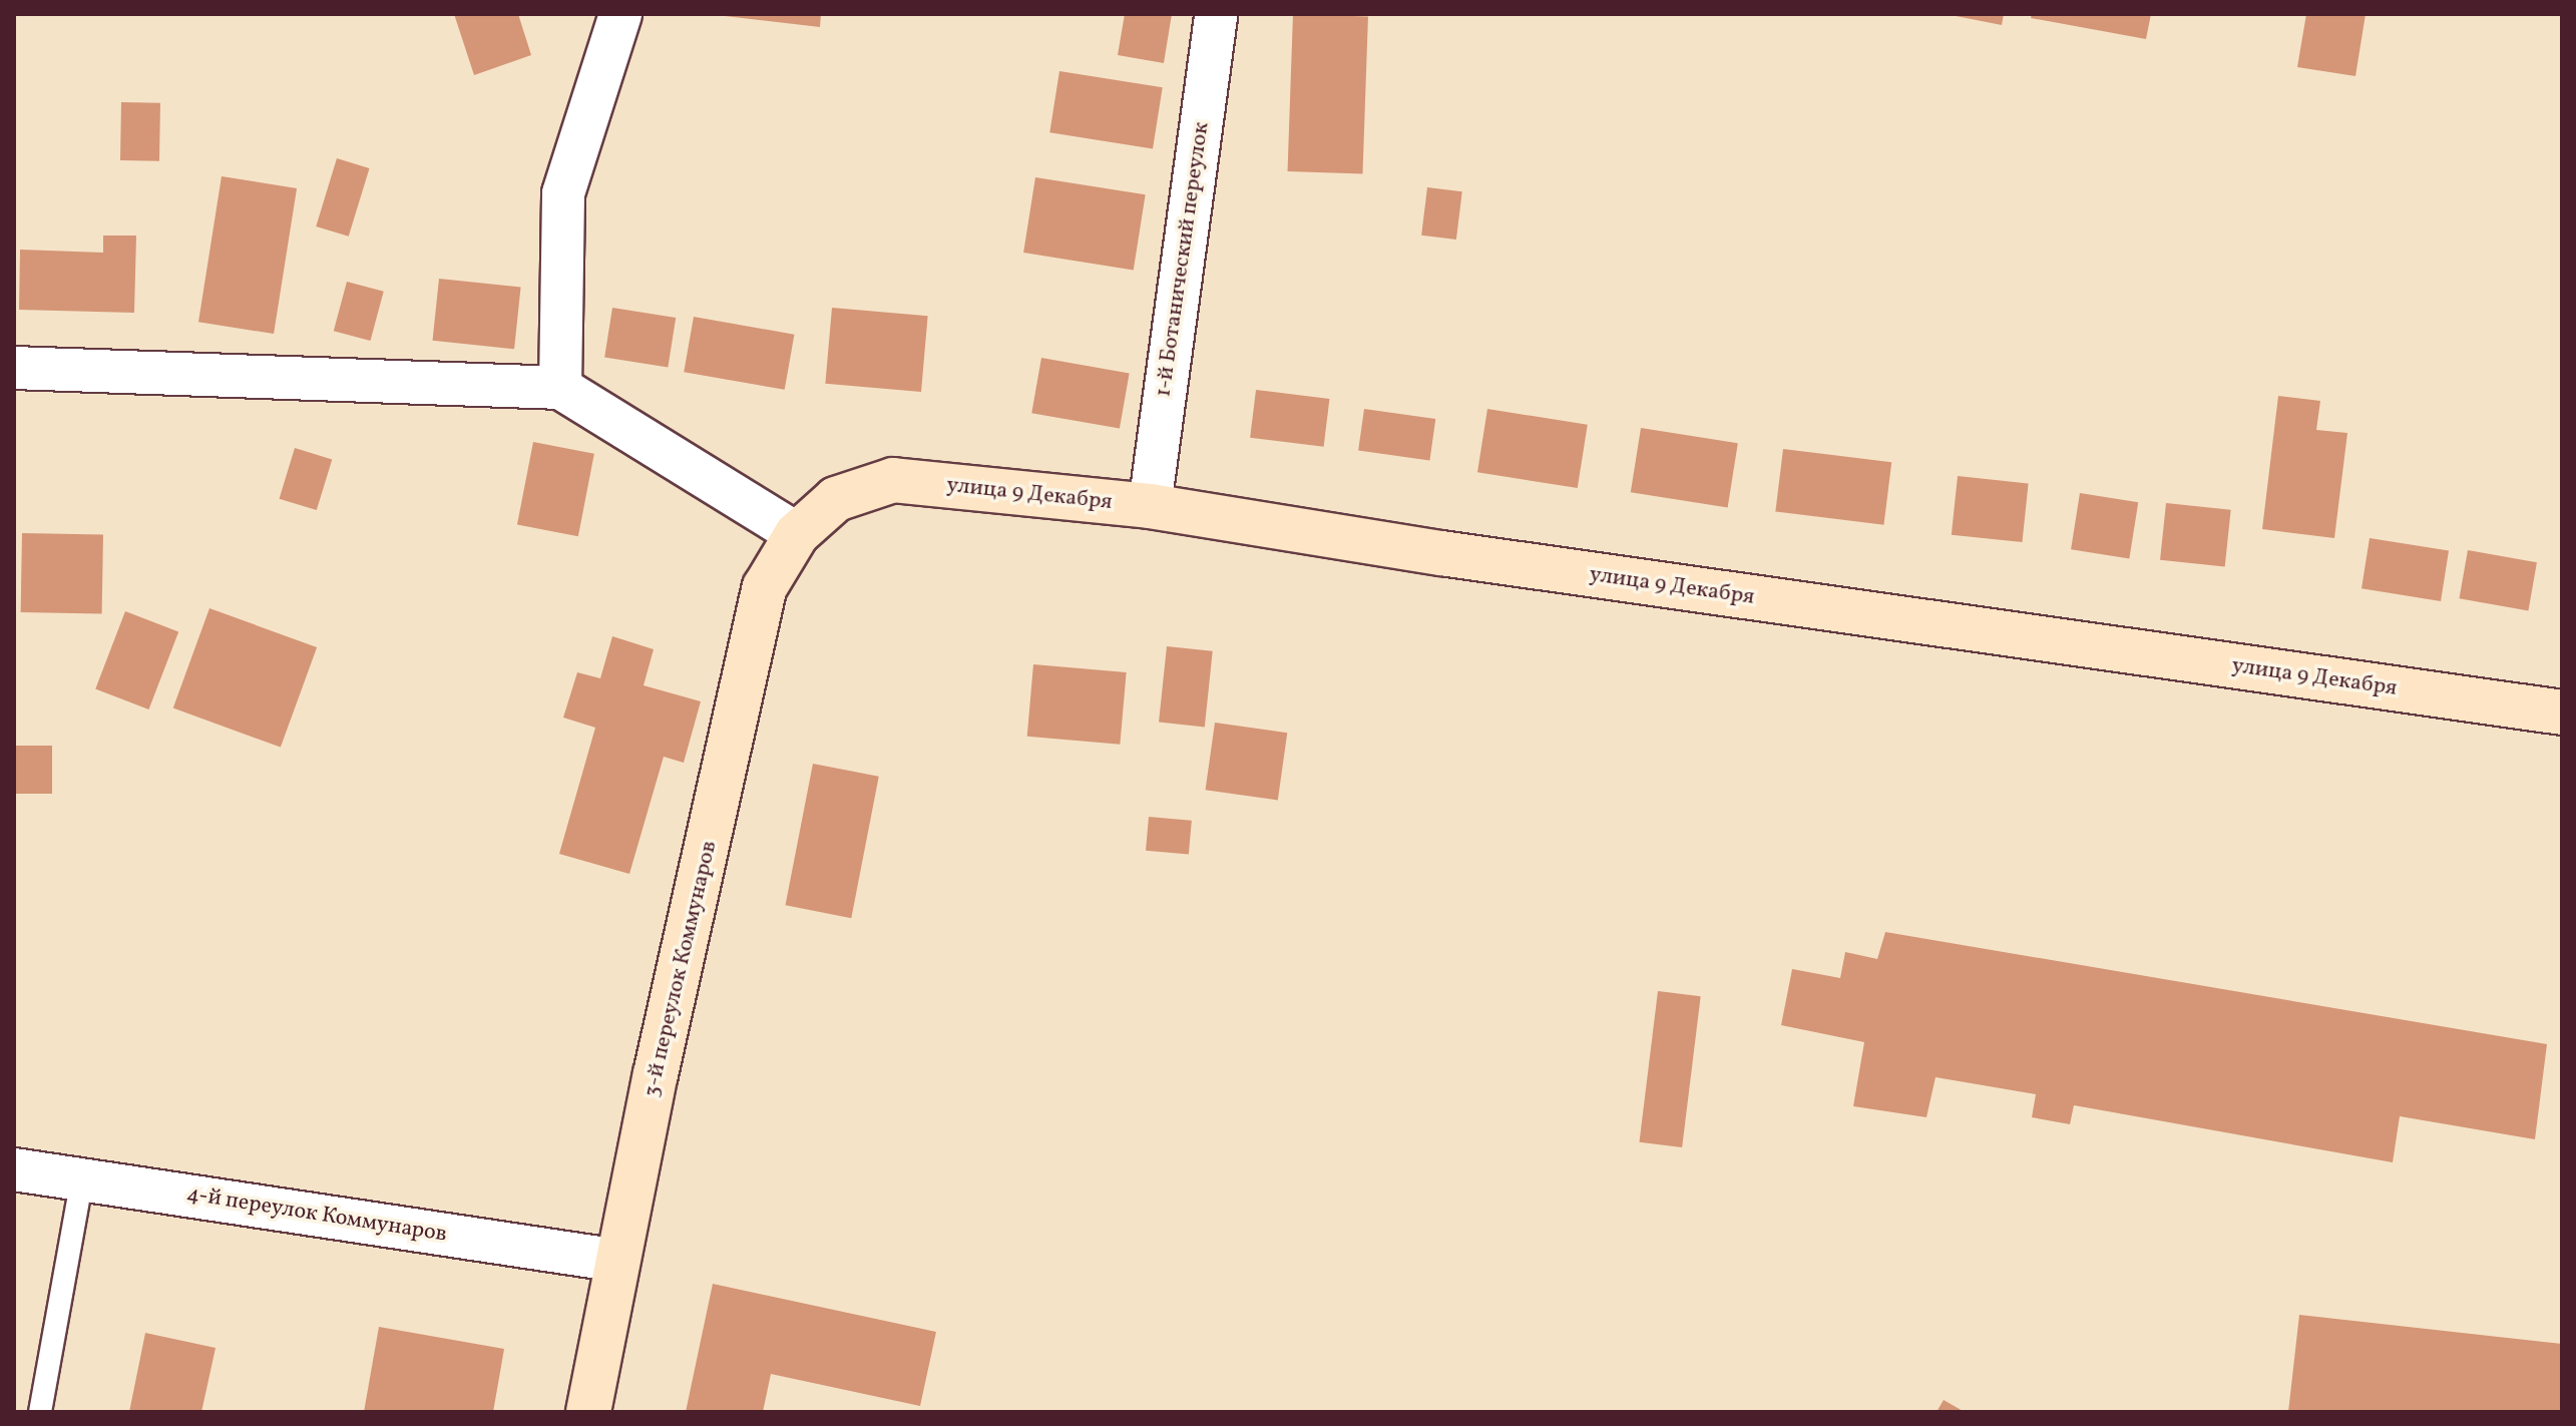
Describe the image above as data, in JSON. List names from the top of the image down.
{
  "streets": {
    "street": [
      "1-й Ботанический переулок",
      "улица 9 Декабря",
      "3-й переулок Коммунаров",
      "4-й переулок Коммунаров"
    ]
  },
  "crossings": [
    ["1-й Ботанический переулок", "улица 9 Декабря"],
    ["улица 9 Декабря", "3-й переулок Коммунаров"],
    ["3-й переулок Коммунаров", "4-й переулок Коммунаров"]
  ]
}
